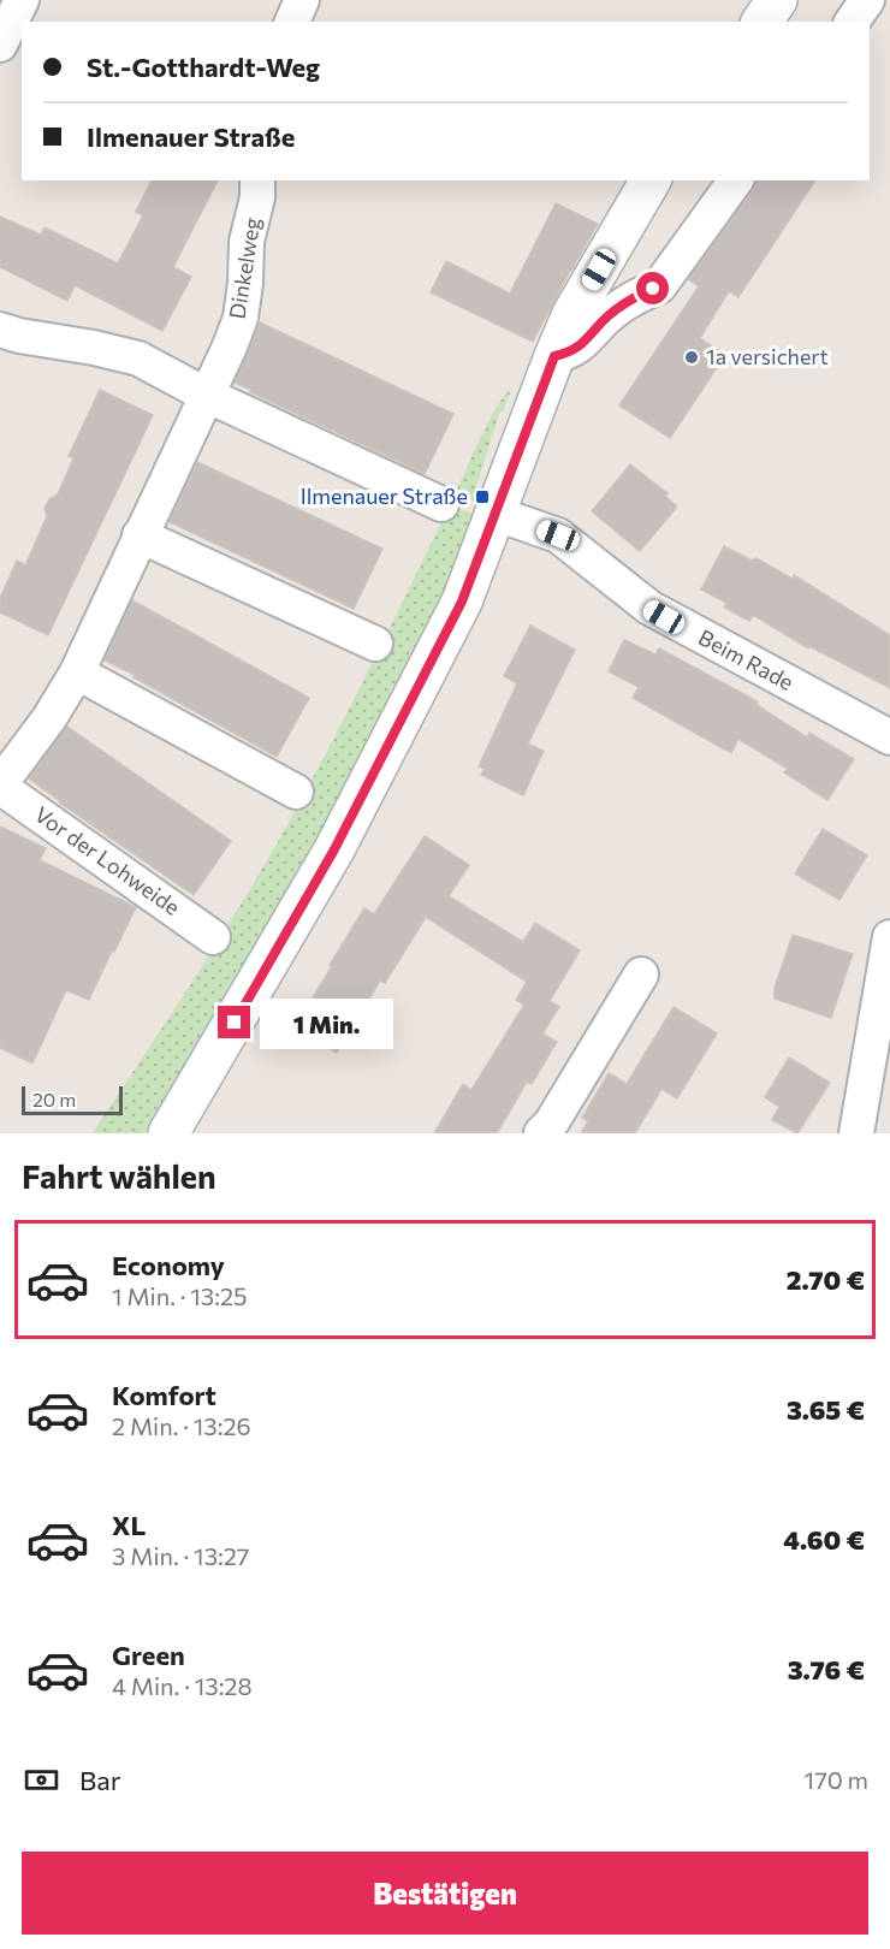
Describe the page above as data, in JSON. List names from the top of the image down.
{
  "streets": {
    "street": ["Dinkelweg", "Beim Rade", "Vor der Lohweide"]
  },
  "crossings": [
    ["Dinkelweg", "Vor der Lohweide"]
  ],
  "places": {
    "other": ["1a versichert"],
    "transit": ["Ilmenauer Straße"]
  },
  "scale_bar": "20 m",
  "page": {
    "banner": ["St.-Gotthardt-Weg", "Ilmenauer Straße"],
    "bubble": "1 Min.",
    "scale": "20 m",
    "heading": "Fahrt wählen",
    "list": [
      {
        "name": "Economy",
        "note": "1 Min. · 13:25",
        "value": "2.70 €"
      },
      {
        "name": "Komfort",
        "note": "2 Min. · 13:26",
        "value": "3.65 €"
      },
      {
        "name": "XL",
        "note": "3 Min. · 13:27",
        "value": "4.60 €"
      },
      {
        "name": "Green",
        "note": "4 Min. · 13:28",
        "value": "3.76 €"
      }
    ],
    "pay": ["Bar", "170 m"],
    "buttons": "Bestätigen"
  }
}
